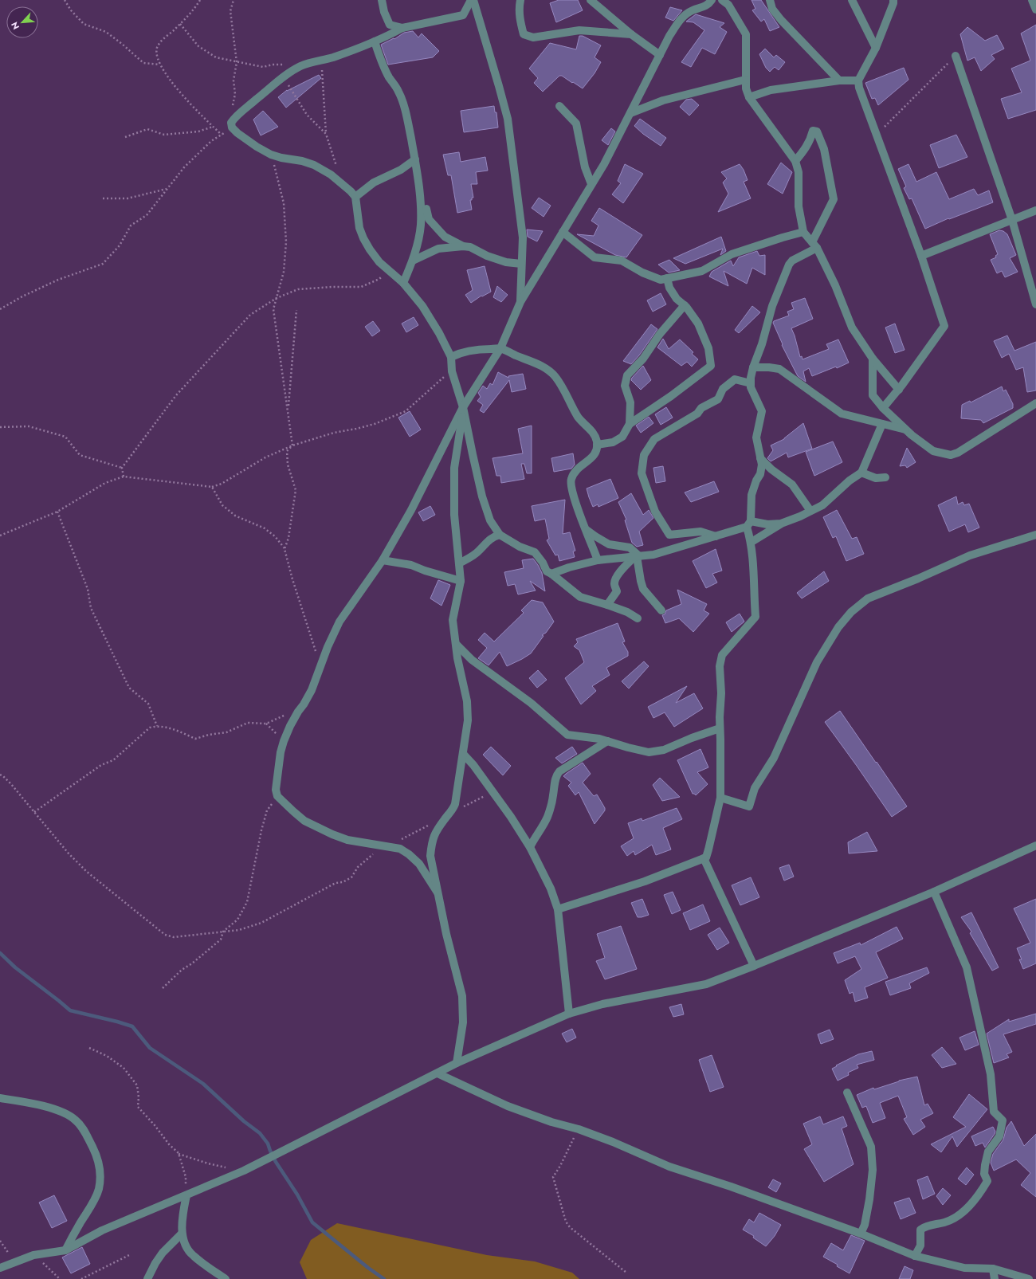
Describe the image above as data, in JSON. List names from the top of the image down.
{
  "north": "bottom left"
}
